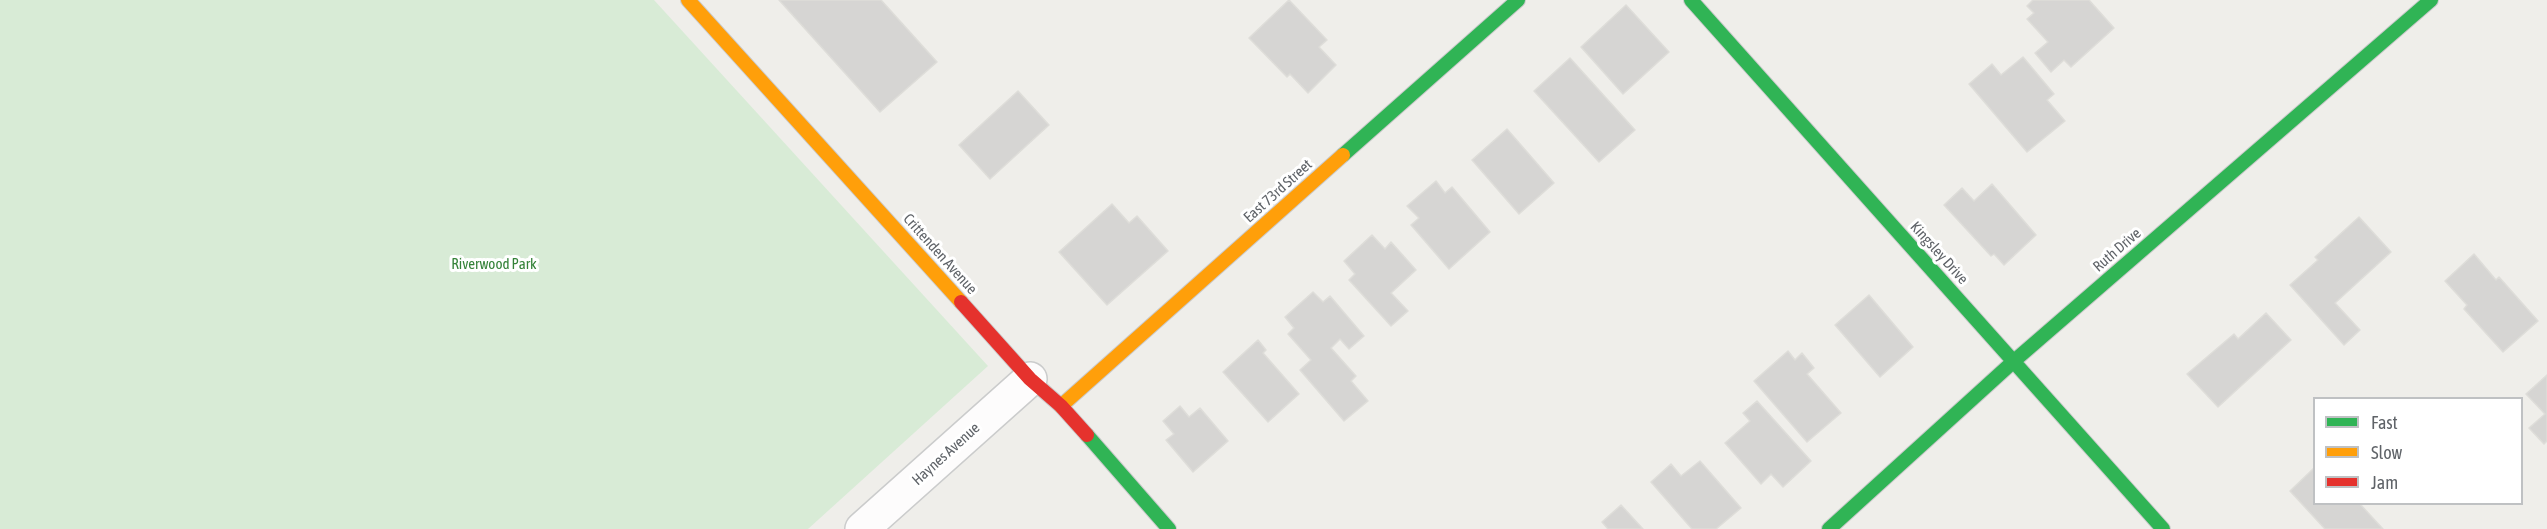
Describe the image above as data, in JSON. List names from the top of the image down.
{
  "streets": {
    "street": [
      "East 73rd Street",
      "Ruth Drive",
      "Kingsley Drive",
      "Crittenden Avenue",
      "Haynes Avenue"
    ]
  },
  "crossings": [
    ["East 73rd Street", "Crittenden Avenue"],
    ["Ruth Drive", "Kingsley Drive"],
    ["Crittenden Avenue", "Haynes Avenue"]
  ],
  "parks": ["Riverwood Park"],
  "legend": ["Fast", "Slow", "Jam"]
}
